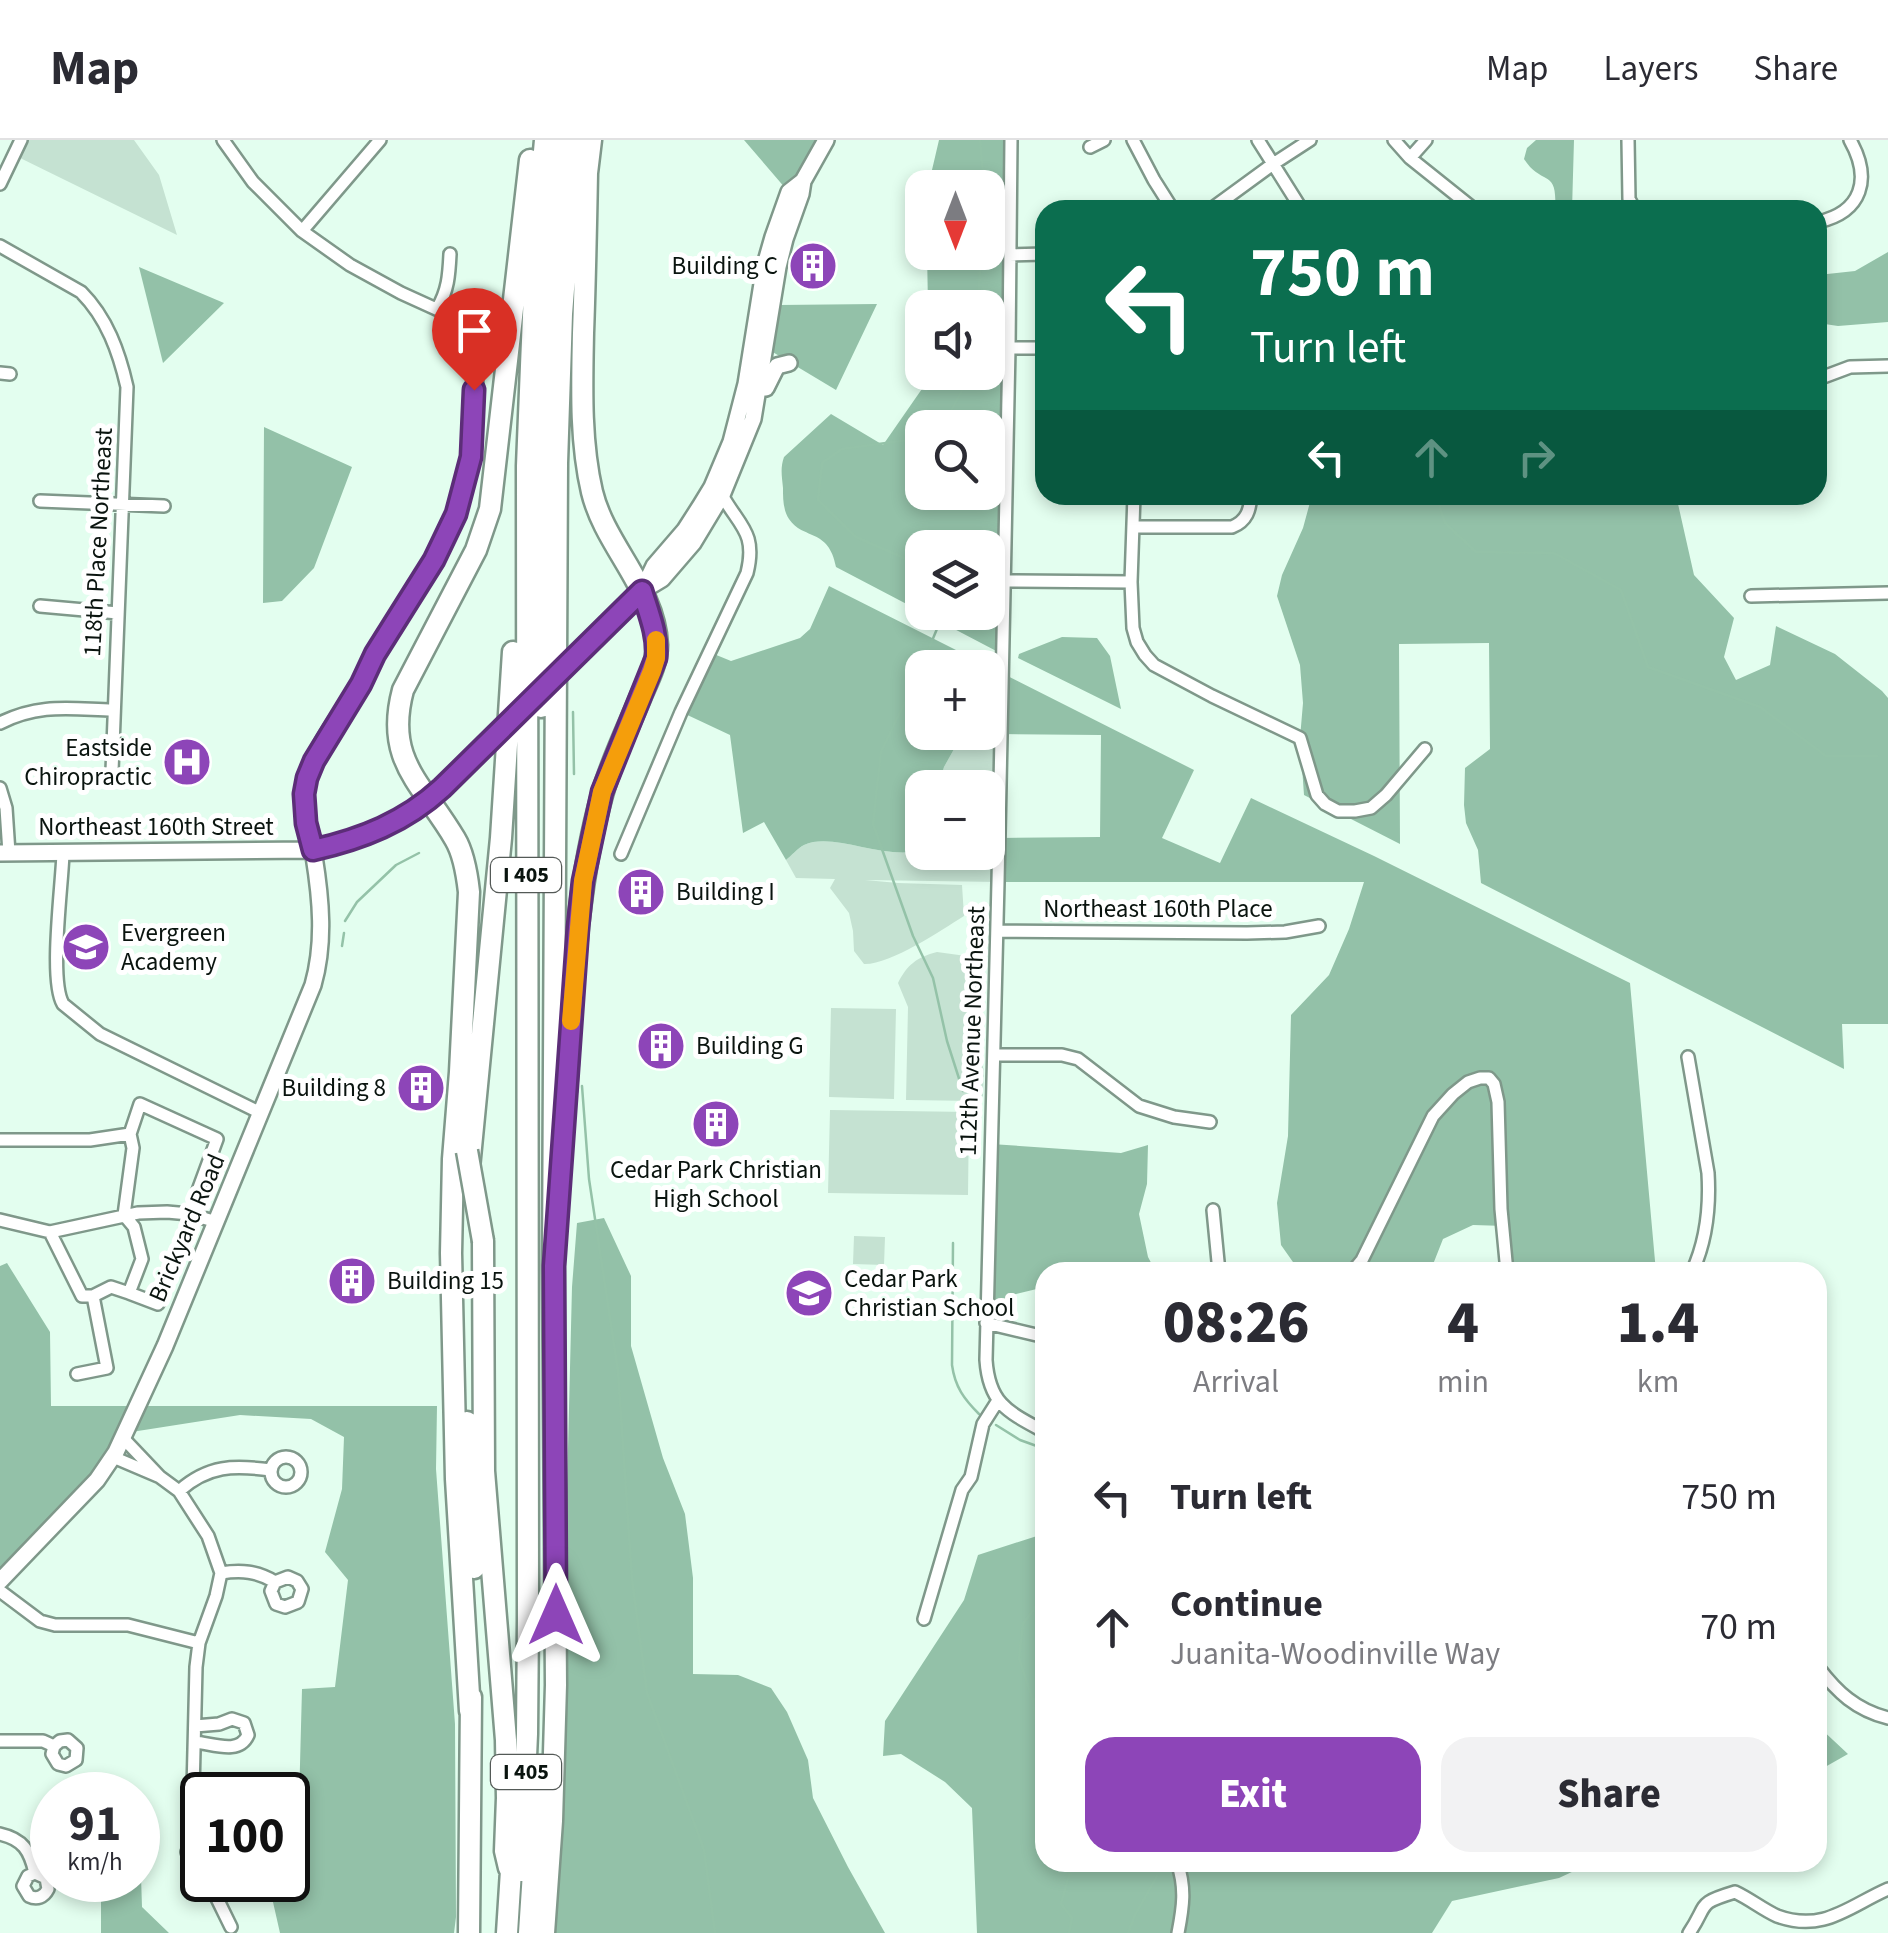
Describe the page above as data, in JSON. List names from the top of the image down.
{
  "streets": {
    "highway": ["I 405"],
    "main road": ["Northeast 160th Street", "Brickyard Road"],
    "street": ["118th Place Northeast", "Northeast 160th Place", "112th Avenue Northeast"]
  },
  "crossings": [
    ["Northeast 160th Street", "Brickyard Road"],
    ["Northeast 160th Place", "112th Avenue Northeast"]
  ],
  "places": {
    "building": [
      "Building C",
      "Building I",
      "Building G",
      "Building 8",
      "Cedar Park Christian High School",
      "Building 15"
    ],
    "hospital": ["Eastside Chiropractic"],
    "school or university": ["Evergreen Academy", "Cedar Park Christian School"]
  },
  "north": "bottom",
  "page": {
    "header": "Map",
    "nav": ["Map", "Layers", "Share"],
    "map_buttons": ["+", "−"],
    "turn": ["750 m", "Turn left"],
    "eta": [
      "08:26",
      "Arrival",
      "4",
      "min",
      "1.4",
      "km"
    ],
    "list": [
      {
        "name": "Turn left",
        "value": "750 m"
      },
      {
        "name": "Continue",
        "note": "Juanita-Woodinville Way",
        "value": "70 m"
      }
    ],
    "buttons": ["Exit", "Share"],
    "speed": "91 km/h",
    "limit": "100"
  }
}
